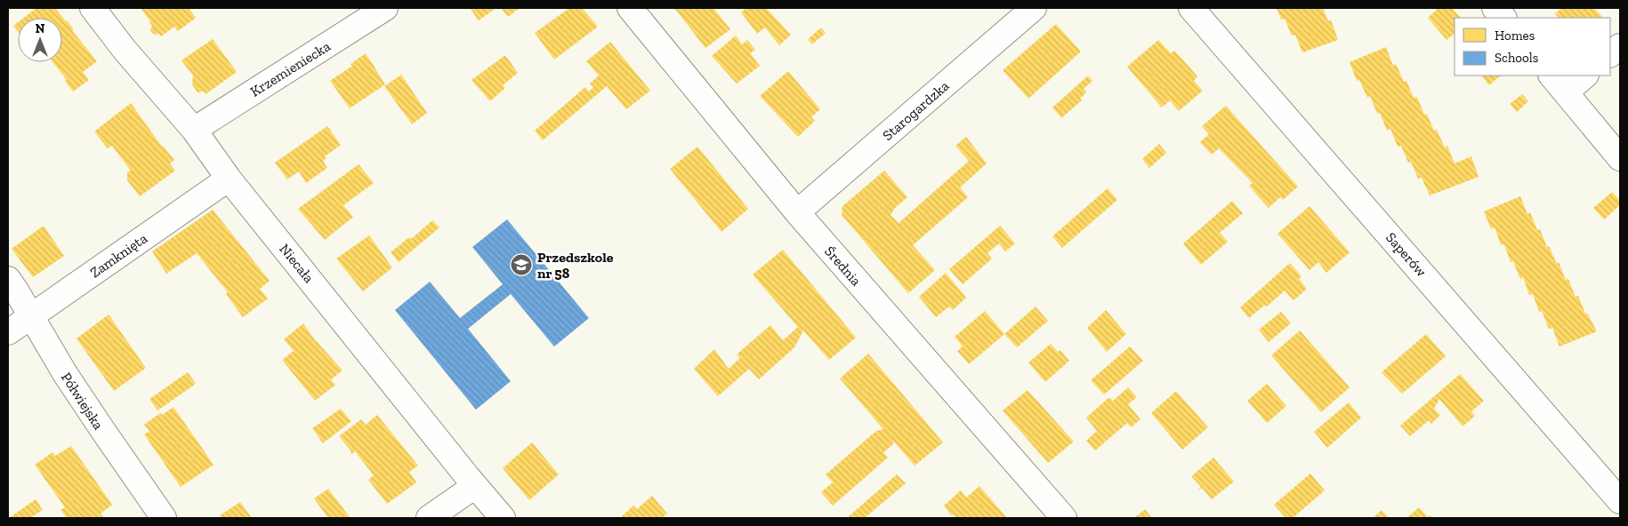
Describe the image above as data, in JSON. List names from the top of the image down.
{
  "streets": {
    "street": [
      "Krzemieniecka",
      "Starogardzka",
      "Saperów",
      "Zamknięta",
      "Niecała",
      "Średnia",
      "Półwiejska"
    ]
  },
  "crossings": [
    ["Krzemieniecka", "Niecała"],
    ["Starogardzka", "Średnia"],
    ["Zamknięta", "Niecała"],
    ["Zamknięta", "Półwiejska"]
  ],
  "places": {
    "school or university": ["Przedszkole nr 58"]
  },
  "legend": ["Homes", "Schools"],
  "north": "top"
}
